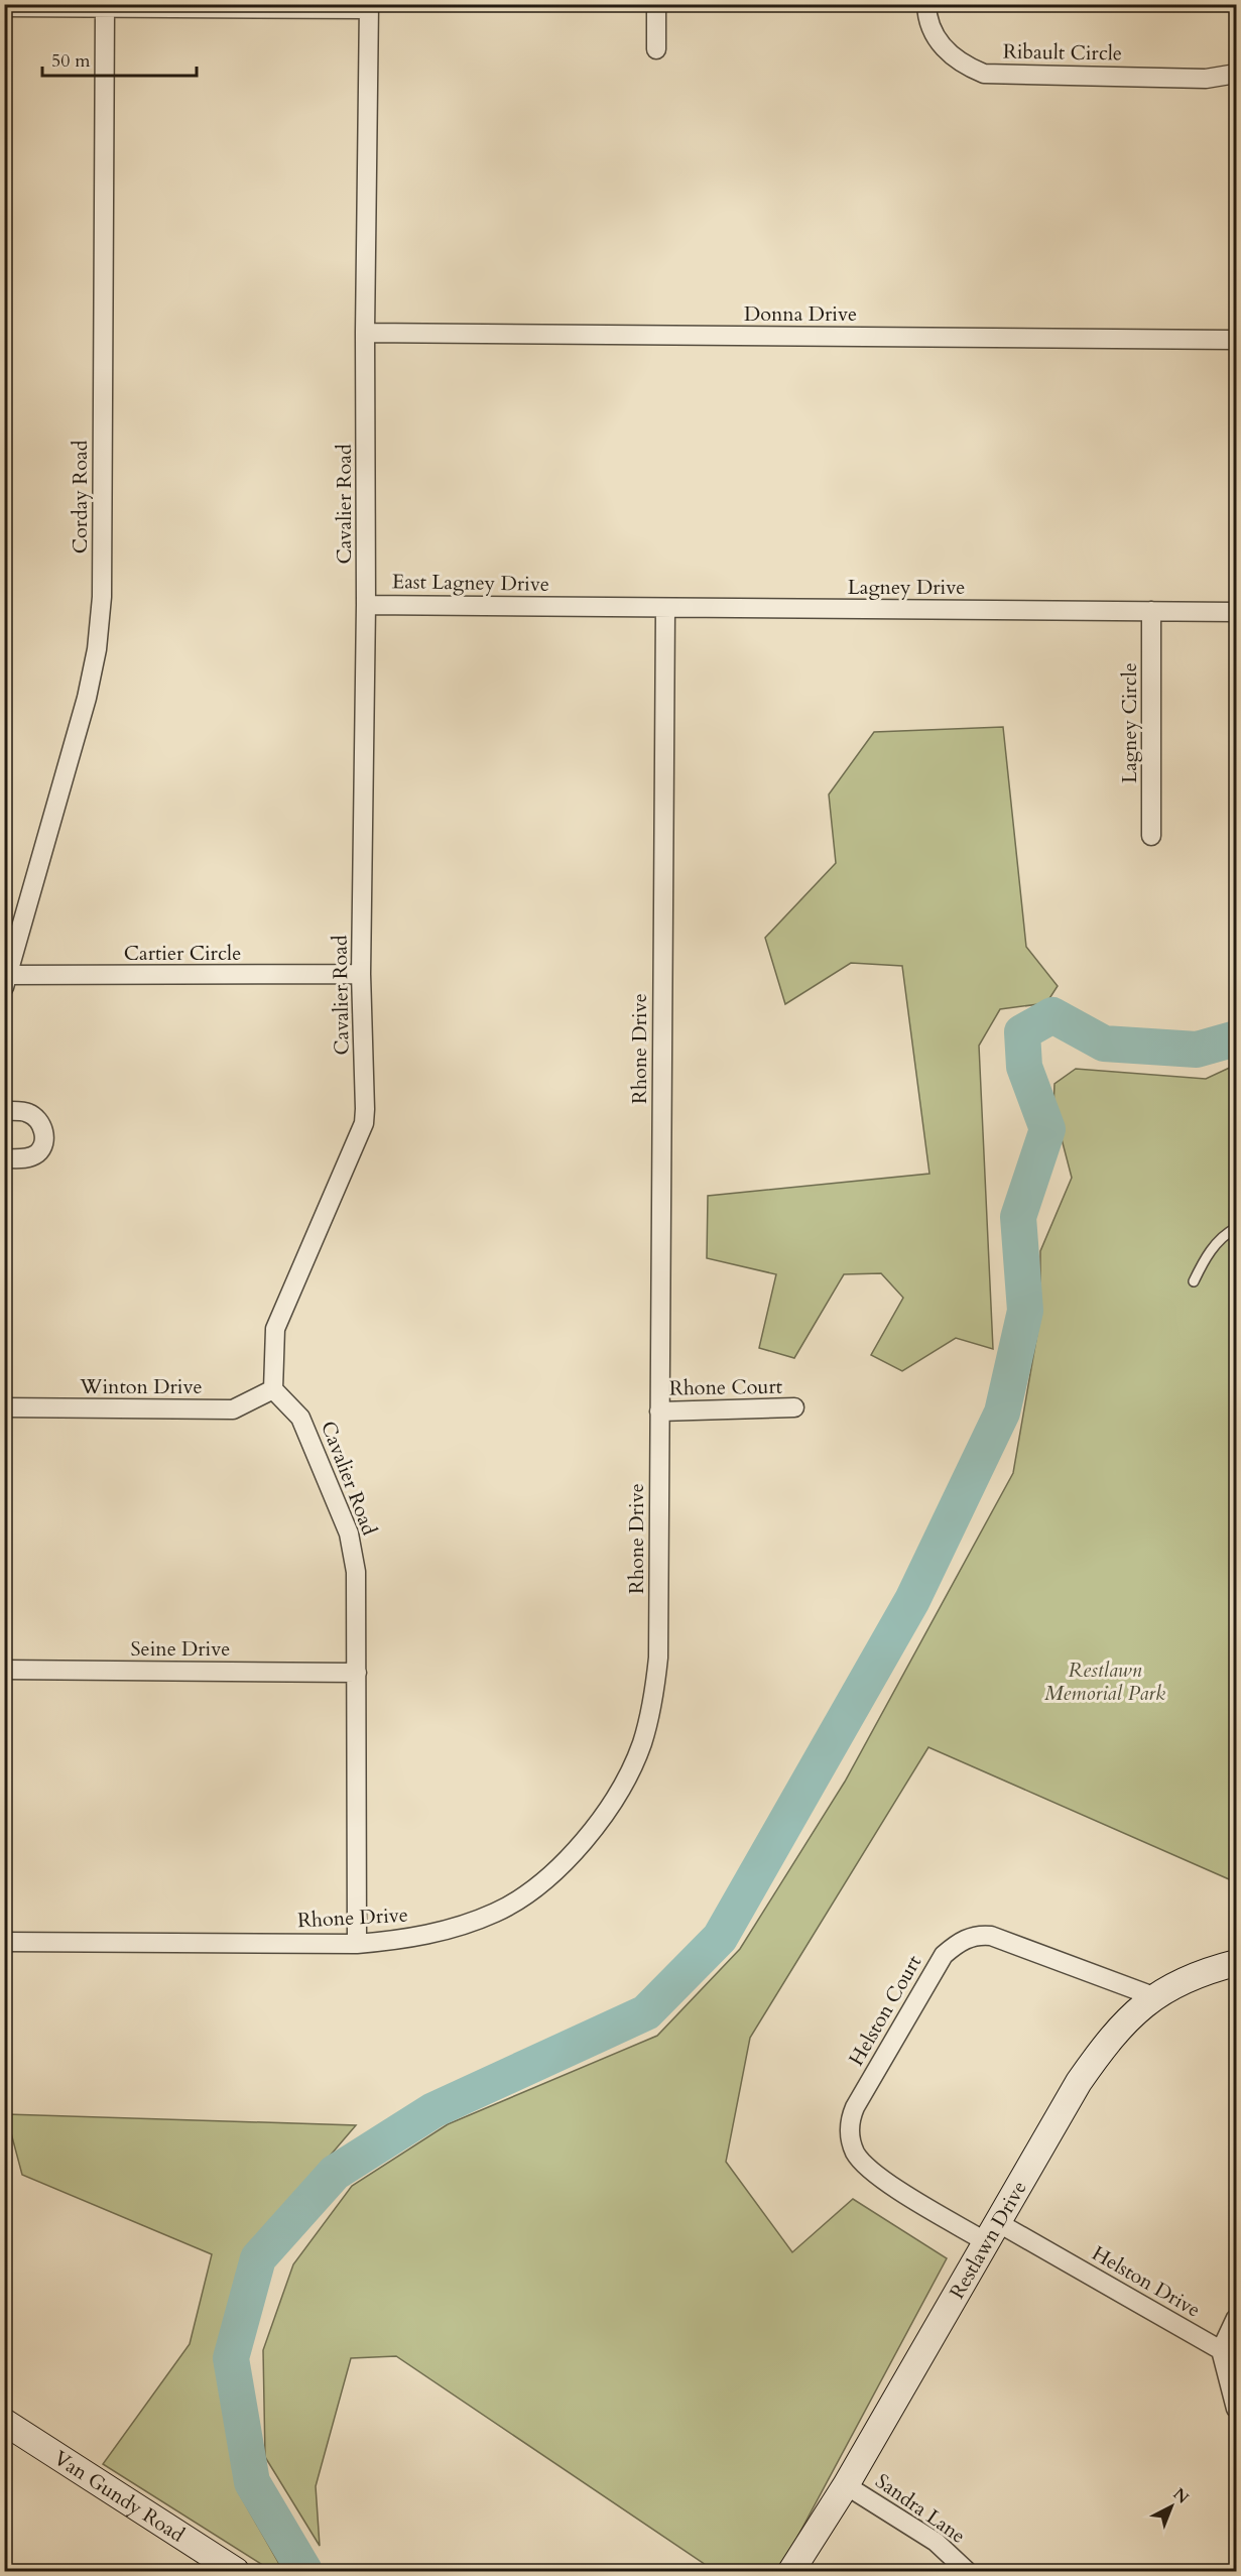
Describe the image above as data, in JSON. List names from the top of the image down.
{
  "streets": {
    "street": [
      "Ribault Circle",
      "Donna Drive",
      "Corday Road",
      "Cavalier Road",
      "East Lagney Drive",
      "Lagney Drive",
      "Lagney Circle",
      "Cartier Circle",
      "Rhone Drive",
      "Winton Drive",
      "Rhone Court",
      "Seine Drive",
      "Helston Court",
      "Restlawn Drive",
      "Helston Drive",
      "Van Gundy Road",
      "Sandra Lane"
    ]
  },
  "crossings": [
    ["Donna Drive", "Cavalier Road"],
    ["Corday Road", "Cartier Circle"],
    ["Cavalier Road", "East Lagney Drive"],
    ["Cavalier Road", "Cartier Circle"],
    ["Cavalier Road", "Rhone Drive"],
    ["Cavalier Road", "Winton Drive"],
    ["Cavalier Road", "Seine Drive"],
    ["East Lagney Drive", "Lagney Drive"],
    ["Lagney Drive", "Lagney Circle"],
    ["Lagney Drive", "Rhone Drive"],
    ["Rhone Drive", "Rhone Court"],
    ["Helston Court", "Restlawn Drive"],
    ["Helston Court", "Helston Drive"],
    ["Restlawn Drive", "Helston Drive"],
    ["Restlawn Drive", "Sandra Lane"]
  ],
  "parks": ["Restlawn Memorial Park"],
  "scale_bar": "50 m",
  "north": "top right"
}
